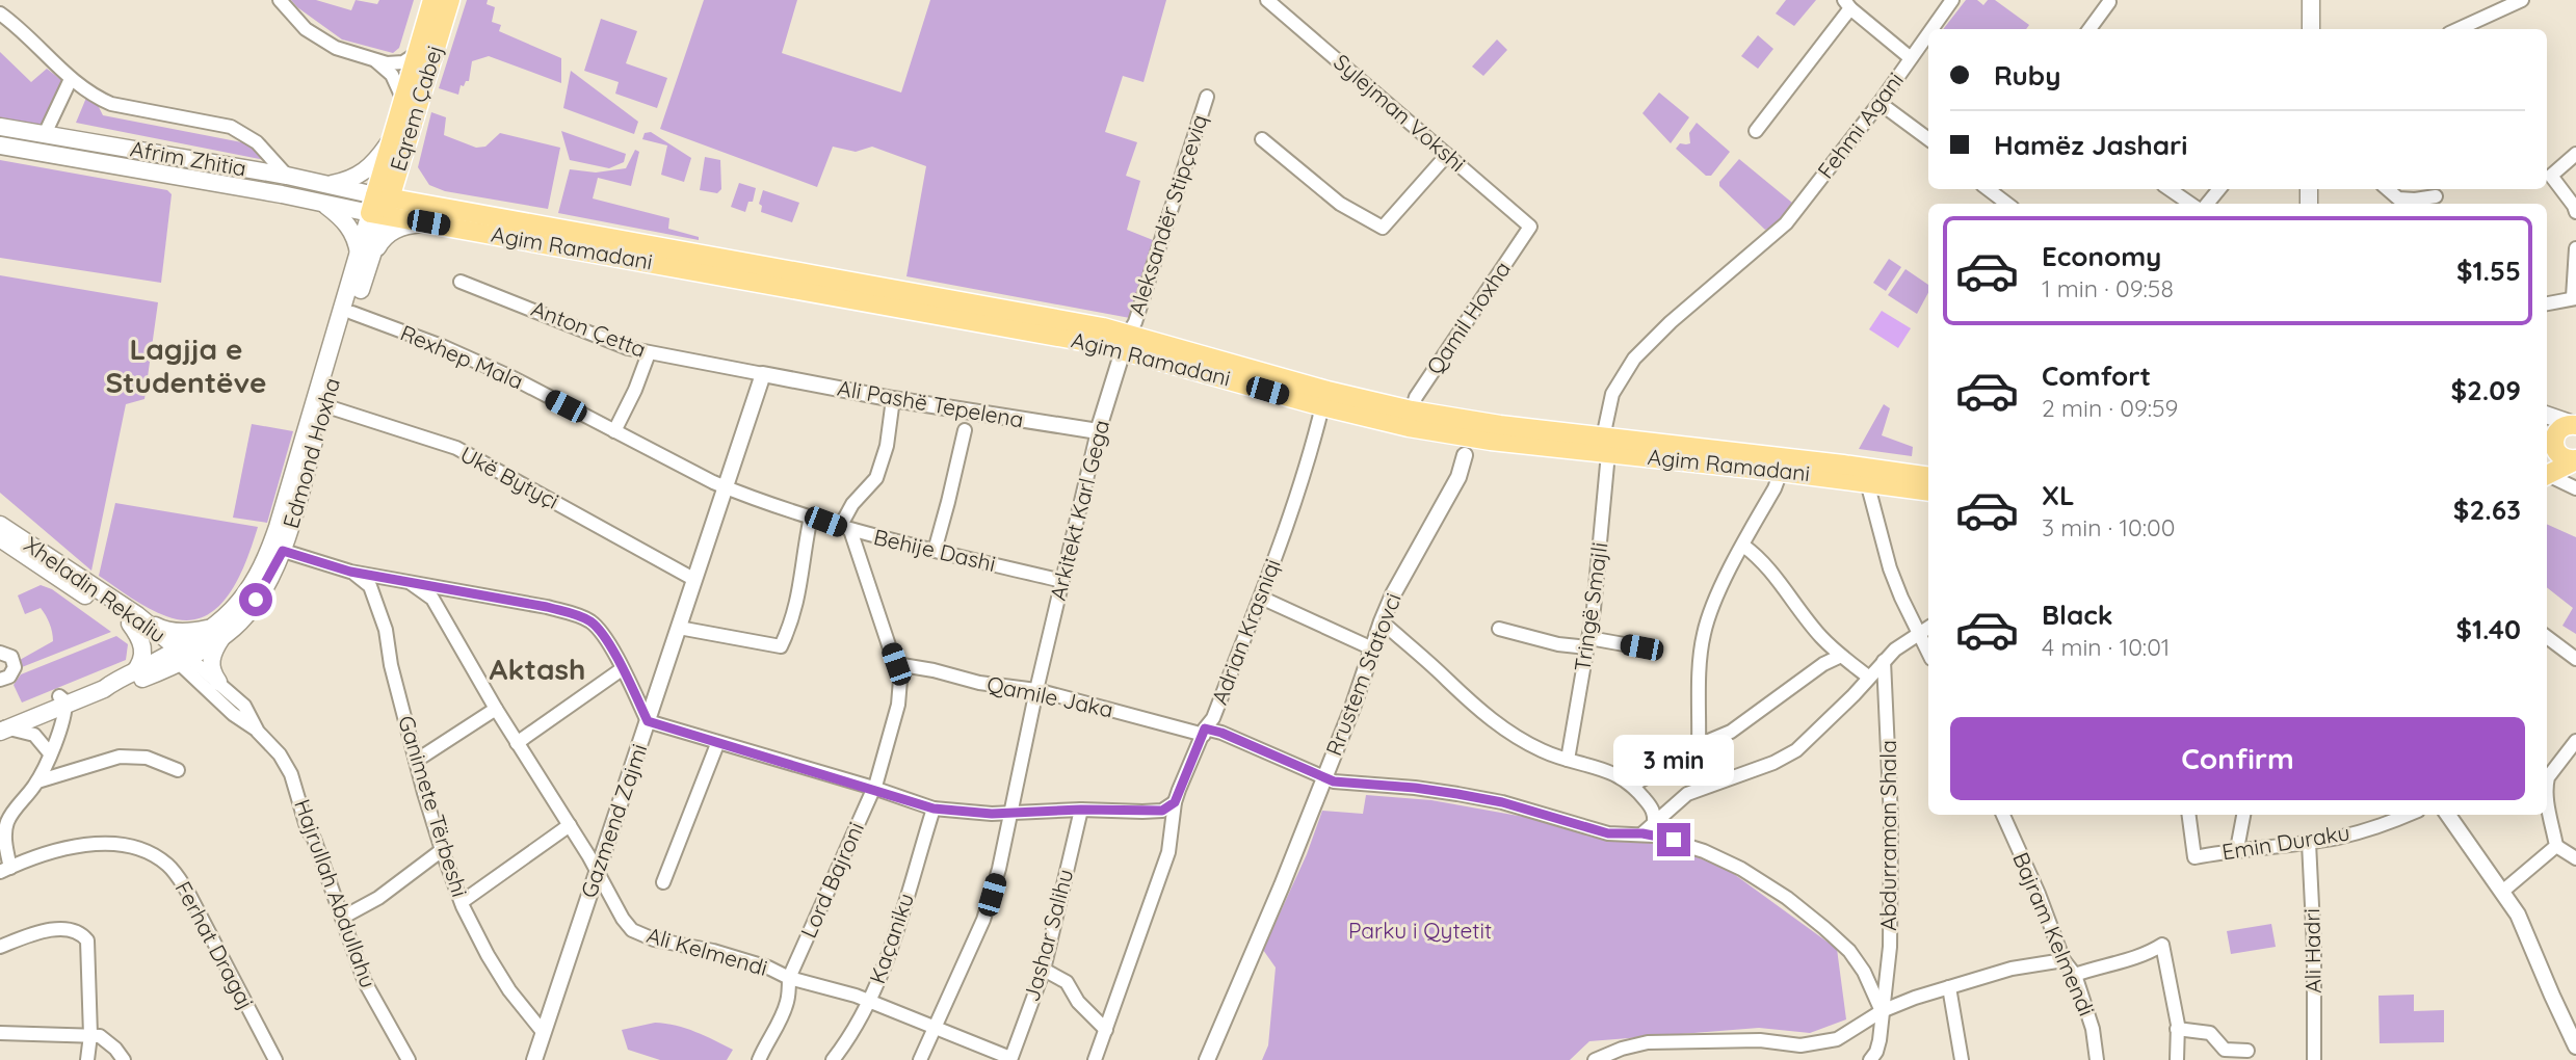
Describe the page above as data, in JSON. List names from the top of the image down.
{
  "streets": {
    "main road": [
      "Eqrem Çabej",
      "Afrim Zhitia",
      "Agim Ramadani",
      "Edmond Hoxha",
      "Xheladin Rekaliu"
    ],
    "street": [
      "Sylejman Vokshi",
      "Fehmi Agani",
      "Aleksandër Stipçeviq",
      "Qamil Hoxha",
      "Anton Çetta",
      "Rexhep Mala",
      "Ali Pashë Tepelena",
      "Ukë Bytyçi",
      "Arkitekt Karl Gega",
      "Behije Dashi",
      "Tringë Smajli",
      "Adrian Krasniqi",
      "Rrustem Statovci",
      "Qamile Jaka",
      "Ganimete Tërbeshi",
      "Gazmend Zajmi",
      "Abdurraman Shala",
      "Emin Duraku",
      "Lord Bajroni",
      "Hajrullah Abdullahu",
      "Bajram Kelmendi",
      "Jashar Salihu",
      "Kaçaniku",
      "Ferhat Dragaj",
      "Ali Hadri",
      "Ali Kelmendi"
    ]
  },
  "crossings": [
    ["Eqrem Çabej", "Afrim Zhitia"],
    ["Eqrem Çabej", "Agim Ramadani"],
    ["Eqrem Çabej", "Edmond Hoxha"],
    ["Sylejman Vokshi", "Qamil Hoxha"],
    ["Fehmi Agani", "Tringë Smajli"],
    ["Afrim Zhitia", "Agim Ramadani"],
    ["Afrim Zhitia", "Edmond Hoxha"],
    ["Aleksandër Stipçeviq", "Agim Ramadani"],
    ["Aleksandër Stipçeviq", "Arkitekt Karl Gega"],
    ["Agim Ramadani", "Qamil Hoxha"],
    ["Agim Ramadani", "Edmond Hoxha"],
    ["Agim Ramadani", "Arkitekt Karl Gega"],
    ["Agim Ramadani", "Tringë Smajli"],
    ["Agim Ramadani", "Adrian Krasniqi"],
    ["Agim Ramadani", "Rrustem Statovci"],
    ["Anton Çetta", "Ali Pashë Tepelena"],
    ["Anton Çetta", "Gazmend Zajmi"],
    ["Rexhep Mala", "Edmond Hoxha"],
    ["Rexhep Mala", "Behije Dashi"],
    ["Rexhep Mala", "Gazmend Zajmi"],
    ["Ali Pashë Tepelena", "Arkitekt Karl Gega"],
    ["Ali Pashë Tepelena", "Gazmend Zajmi"],
    ["Edmond Hoxha", "Ukë Bytyçi"],
    ["Edmond Hoxha", "Xheladin Rekaliu"],
    ["Edmond Hoxha", "Hajrullah Abdullahu"],
    ["Ukë Bytyçi", "Gazmend Zajmi"],
    ["Arkitekt Karl Gega", "Behije Dashi"],
    ["Arkitekt Karl Gega", "Qamile Jaka"],
    ["Arkitekt Karl Gega", "Ali Kelmendi"],
    ["Behije Dashi", "Gazmend Zajmi"],
    ["Behije Dashi", "Lord Bajroni"],
    ["Xheladin Rekaliu", "Hajrullah Abdullahu"],
    ["Adrian Krasniqi", "Qamile Jaka"],
    ["Rrustem Statovci", "Qamile Jaka"],
    ["Qamile Jaka", "Abdurraman Shala"],
    ["Qamile Jaka", "Lord Bajroni"],
    ["Ganimete Tërbeshi", "Gazmend Zajmi"],
    ["Gazmend Zajmi", "Ali Kelmendi"],
    ["Emin Duraku", "Ali Hadri"],
    ["Lord Bajroni", "Ali Kelmendi"],
    ["Jashar Salihu", "Ali Kelmendi"],
    ["Kaçaniku", "Ali Kelmendi"]
  ],
  "districts": ["Lagjja e Studentëve", "Aktash"],
  "parks": ["Parku i Qytetit"],
  "page": {
    "banner": ["Ruby", "Hamëz Jashari"],
    "list": [
      {
        "name": "Economy",
        "note": "1 min · 09:58",
        "value": "$1.55"
      },
      {
        "name": "Comfort",
        "note": "2 min · 09:59",
        "value": "$2.09"
      },
      {
        "name": "XL",
        "note": "3 min · 10:00",
        "value": "$2.63"
      },
      {
        "name": "Black",
        "note": "4 min · 10:01",
        "value": "$1.40"
      }
    ],
    "buttons": "Confirm",
    "bubble": "3 min"
  }
}
